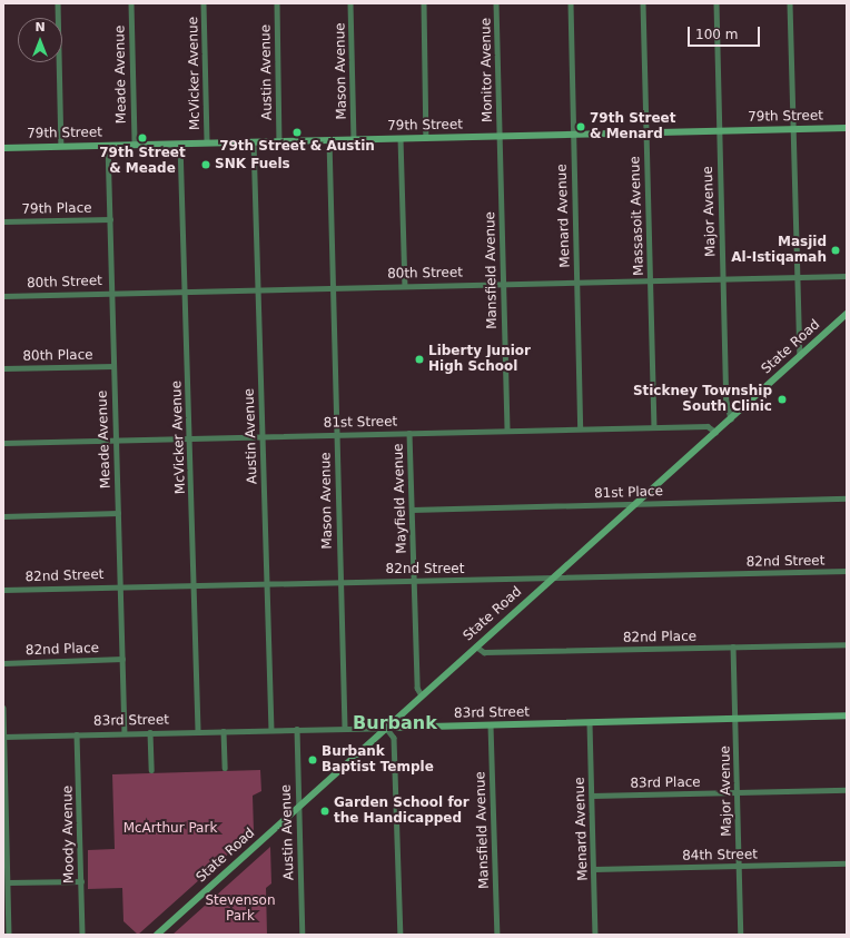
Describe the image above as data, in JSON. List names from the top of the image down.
{
  "streets": {
    "street": [
      "Monitor Avenue",
      "Mason Avenue",
      "Austin Avenue",
      "McVicker Avenue",
      "Meade Avenue",
      "79th Street",
      "79th Place",
      "Major Avenue",
      "Menard Avenue",
      "Massasoit Avenue",
      "Mansfield Avenue",
      "80th Street",
      "State Road",
      "80th Place",
      "81st Street",
      "81st Place",
      "Mayfield Avenue",
      "82nd Street",
      "82nd Place",
      "83rd Street",
      "83rd Place",
      "Moody Avenue",
      "84th Street"
    ]
  },
  "crossings": [
    ["Monitor Avenue", "79th Street"],
    ["Monitor Avenue", "Mansfield Avenue"],
    ["Mason Avenue", "79th Street"],
    ["Mason Avenue", "80th Street"],
    ["Mason Avenue", "81st Street"],
    ["Mason Avenue", "82nd Street"],
    ["Mason Avenue", "83rd Street"],
    ["Austin Avenue", "79th Street"],
    ["Austin Avenue", "80th Street"],
    ["Austin Avenue", "State Road"],
    ["Austin Avenue", "81st Street"],
    ["Austin Avenue", "82nd Street"],
    ["Austin Avenue", "83rd Street"],
    ["McVicker Avenue", "79th Street"],
    ["McVicker Avenue", "80th Street"],
    ["McVicker Avenue", "81st Street"],
    ["McVicker Avenue", "82nd Street"],
    ["McVicker Avenue", "83rd Street"],
    ["Meade Avenue", "79th Street"],
    ["Meade Avenue", "79th Place"],
    ["Meade Avenue", "80th Street"],
    ["Meade Avenue", "80th Place"],
    ["Meade Avenue", "81st Street"],
    ["Meade Avenue", "82nd Street"],
    ["Meade Avenue", "82nd Place"],
    ["Meade Avenue", "83rd Street"],
    ["79th Street", "Major Avenue"],
    ["79th Street", "Menard Avenue"],
    ["79th Street", "Massasoit Avenue"],
    ["79th Street", "Mansfield Avenue"],
    ["Major Avenue", "80th Street"],
    ["Major Avenue", "State Road"],
    ["Major Avenue", "82nd Place"],
    ["Major Avenue", "83rd Street"],
    ["Major Avenue", "83rd Place"],
    ["Major Avenue", "84th Street"],
    ["Menard Avenue", "80th Street"],
    ["Menard Avenue", "81st Street"],
    ["Menard Avenue", "83rd Street"],
    ["Menard Avenue", "83rd Place"],
    ["Menard Avenue", "84th Street"],
    ["Massasoit Avenue", "80th Street"],
    ["Massasoit Avenue", "81st Street"],
    ["Mansfield Avenue", "80th Street"],
    ["Mansfield Avenue", "81st Street"],
    ["Mansfield Avenue", "83rd Street"],
    ["State Road", "81st Street"],
    ["State Road", "81st Place"],
    ["State Road", "Mayfield Avenue"],
    ["State Road", "82nd Street"],
    ["State Road", "82nd Place"],
    ["State Road", "83rd Street"],
    ["81st Street", "Mayfield Avenue"],
    ["81st Place", "Mayfield Avenue"],
    ["Mayfield Avenue", "82nd Street"],
    ["83rd Street", "Moody Avenue"]
  ],
  "districts": ["Burbank"],
  "parks": ["McArthur Park", "Stevenson Park"],
  "places": [
    "79th Street & Menard",
    "79th Street & Austin",
    "79th Street & Meade",
    "SNK Fuels",
    "Masjid Al-Istiqamah",
    "Liberty Junior High School",
    "Stickney Township South Clinic",
    "Burbank Baptist Temple",
    "Garden School for the Handicapped"
  ],
  "scale_bar": "100 m",
  "north": "top"
}
